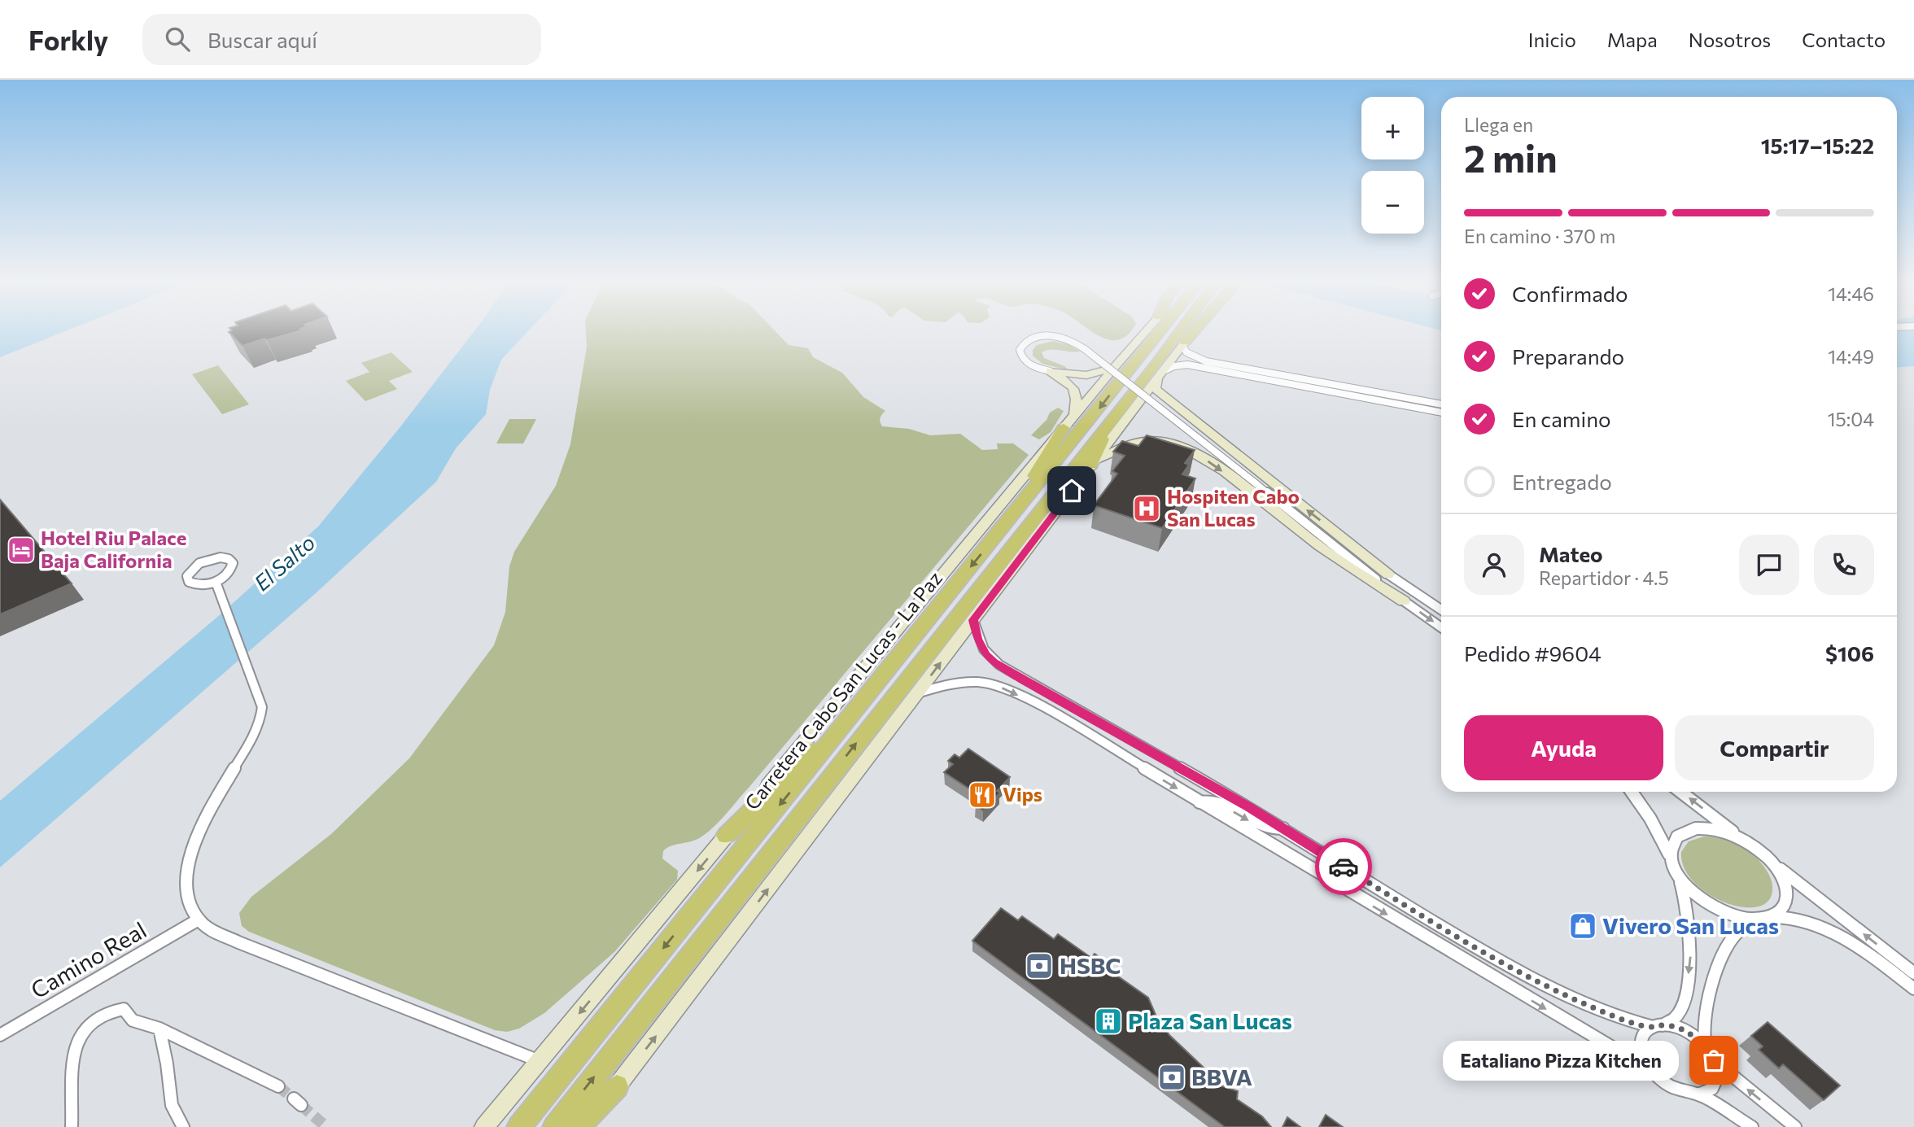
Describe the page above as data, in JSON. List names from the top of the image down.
{
  "streets": {
    "highway": ["Carretera Cabo San Lucas - La Paz"],
    "street": ["Camino Real"]
  },
  "water": ["El Salto"],
  "places": {
    "hospital": ["Hospiten Cabo San Lucas"],
    "hotel": ["Hotel Riu Palace Baja California"],
    "restaurant": ["Vips"],
    "shop": ["Vivero San Lucas"],
    "bank": ["HSBC", "BBVA"],
    "building": ["Plaza San Lucas"],
    "other": ["Eataliano Pizza Kitchen"]
  },
  "page": {
    "header": "Forkly",
    "search": "Buscar aquí",
    "nav": [
      "Inicio",
      "Mapa",
      "Nosotros",
      "Contacto"
    ],
    "map_buttons": ["+", "−"],
    "heading": ["2 min", "Llega en", "15:17–15:22"],
    "panel": [
      "Mateo",
      "Repartidor · 4.5",
      "Pedido #9604",
      "$106"
    ],
    "bar": "En camino · 370 m",
    "list": [
      ["Confirmado", "14:46"],
      ["Preparando", "14:49"],
      ["En camino", "15:04"],
      "Entregado"
    ],
    "buttons": ["Ayuda", "Compartir"],
    "bubble": "Eataliano Pizza Kitchen"
  }
}
